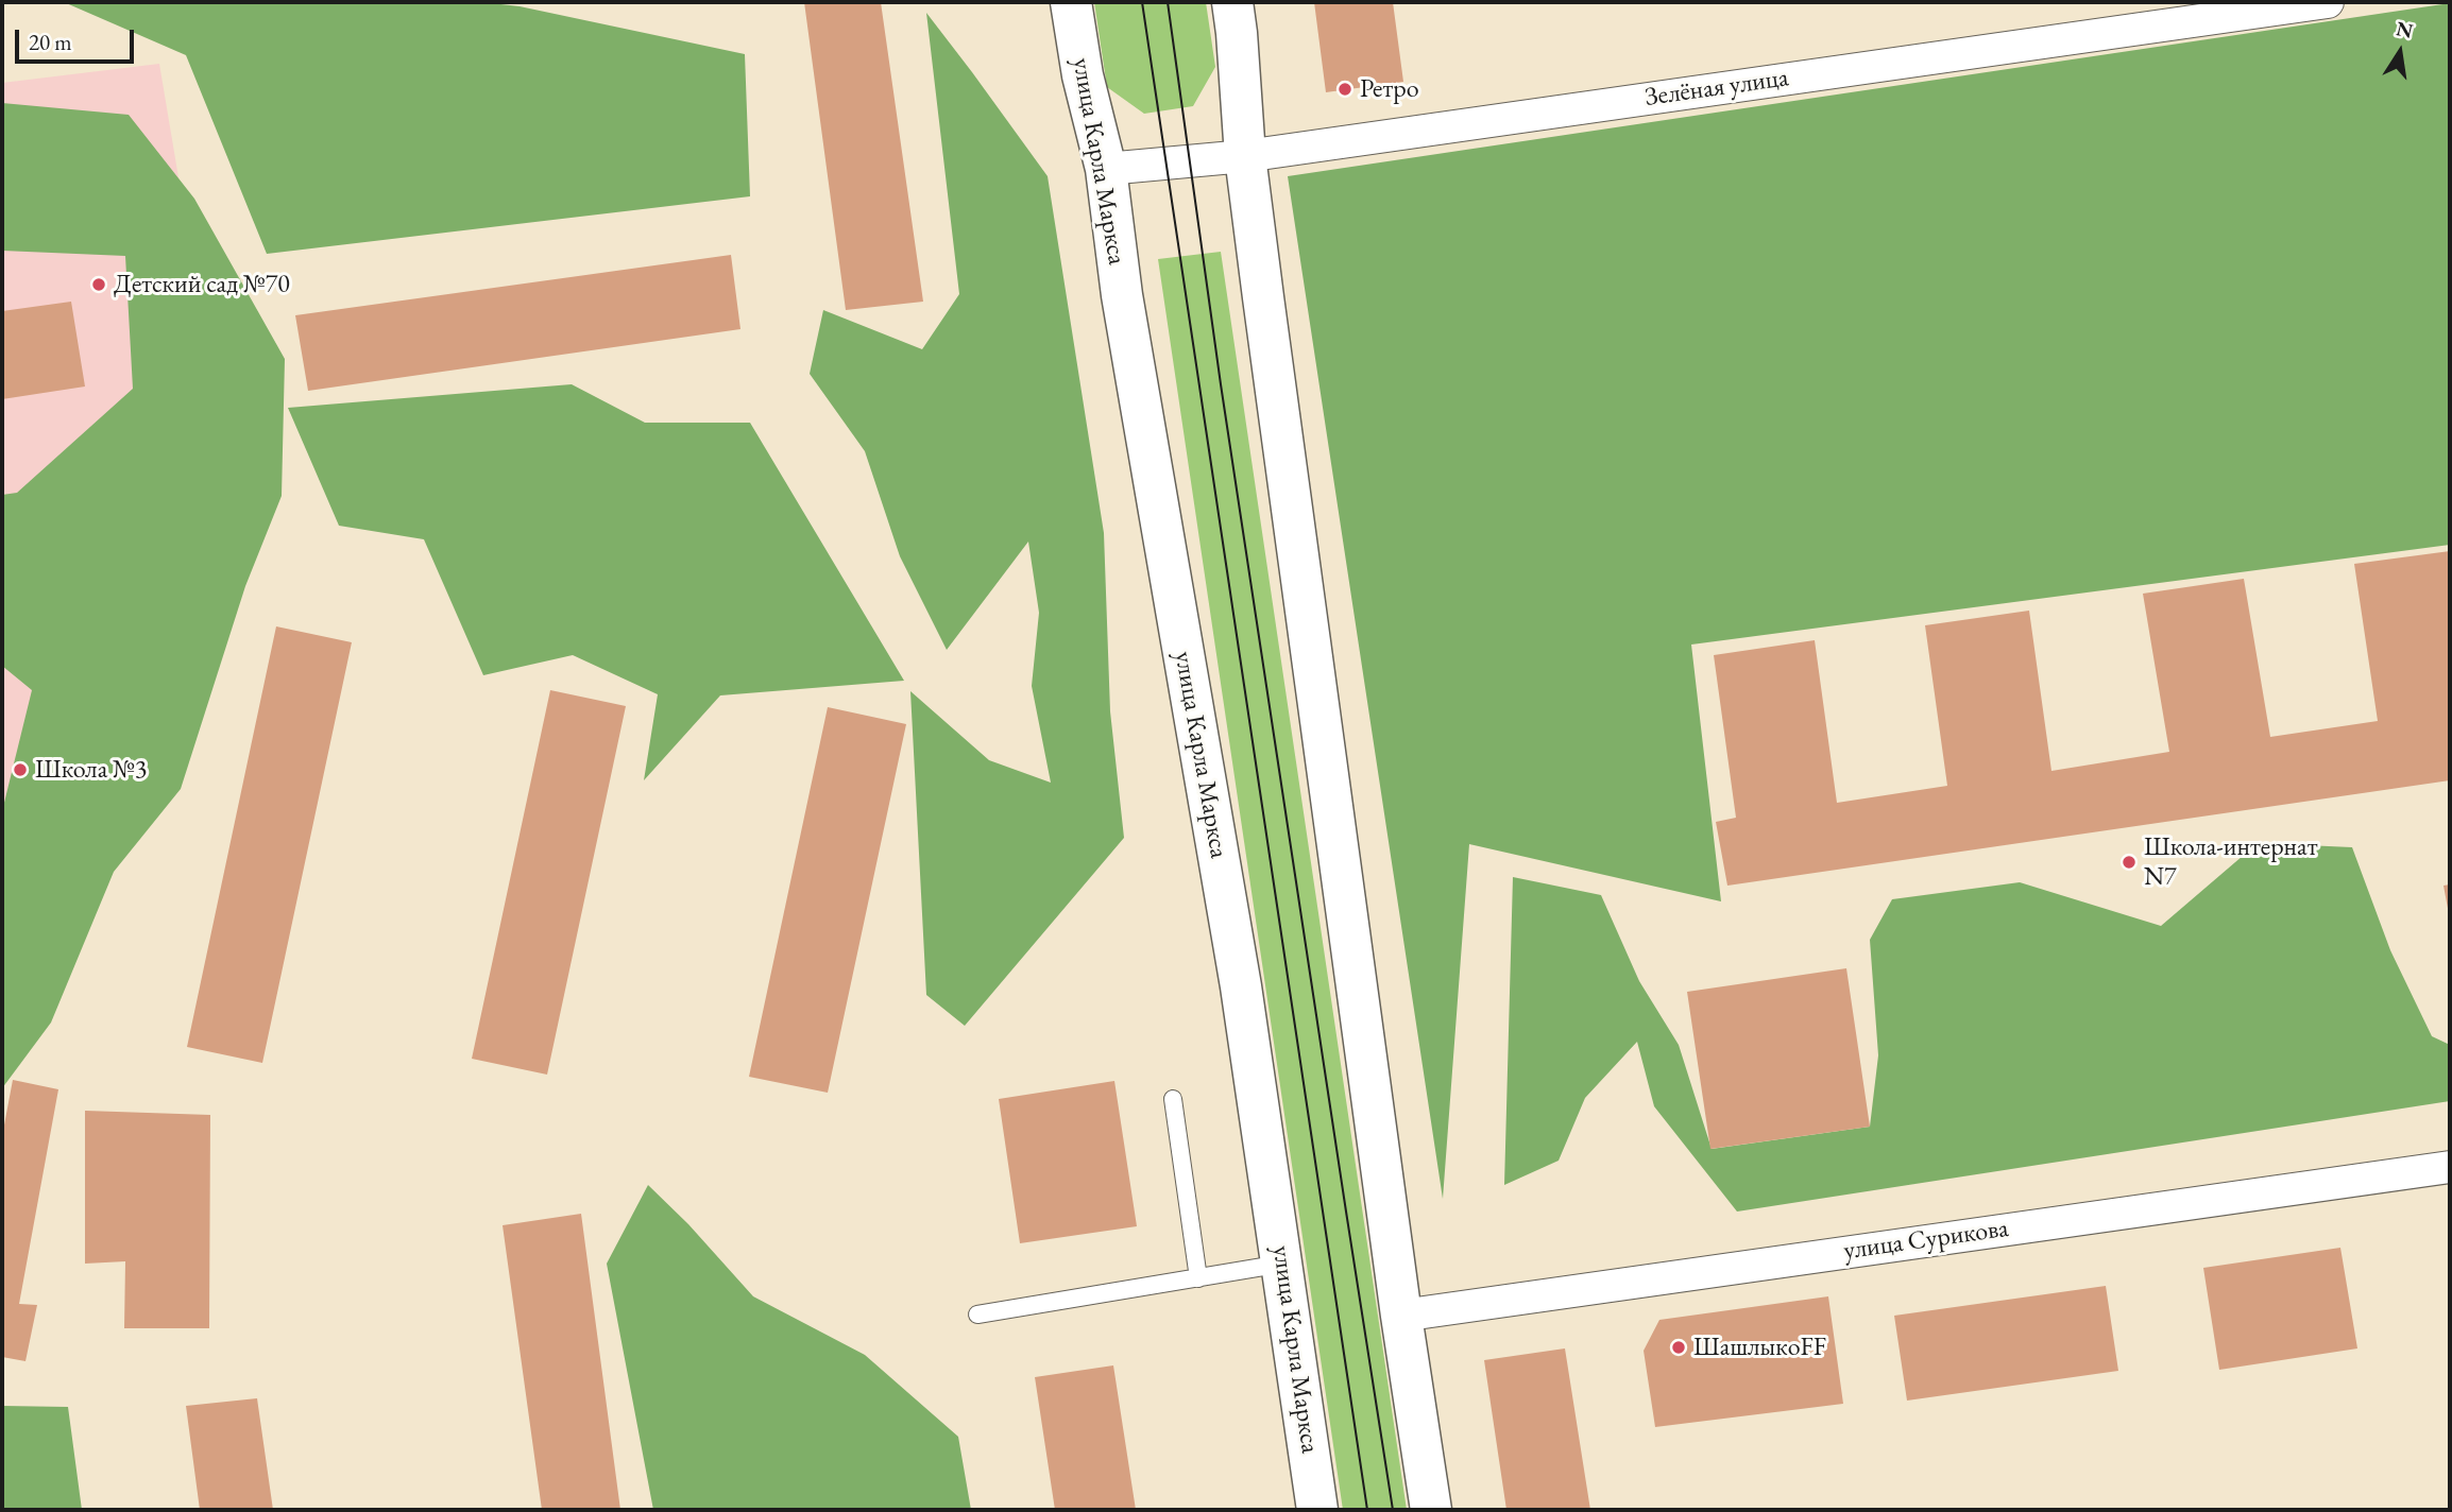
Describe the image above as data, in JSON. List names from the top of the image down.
{
  "streets": {
    "street": ["Зелёная улица", "улица Карла Маркса", "улица Сурикова"]
  },
  "crossings": [
    ["Зелёная улица", "улица Карла Маркса"]
  ],
  "places": [
    "Ретро",
    "Детский сад №70",
    "Школа №3",
    "Школа-интернат N7",
    "ШашлыкoFF"
  ],
  "scale_bar": "20 m",
  "north": "top"
}
